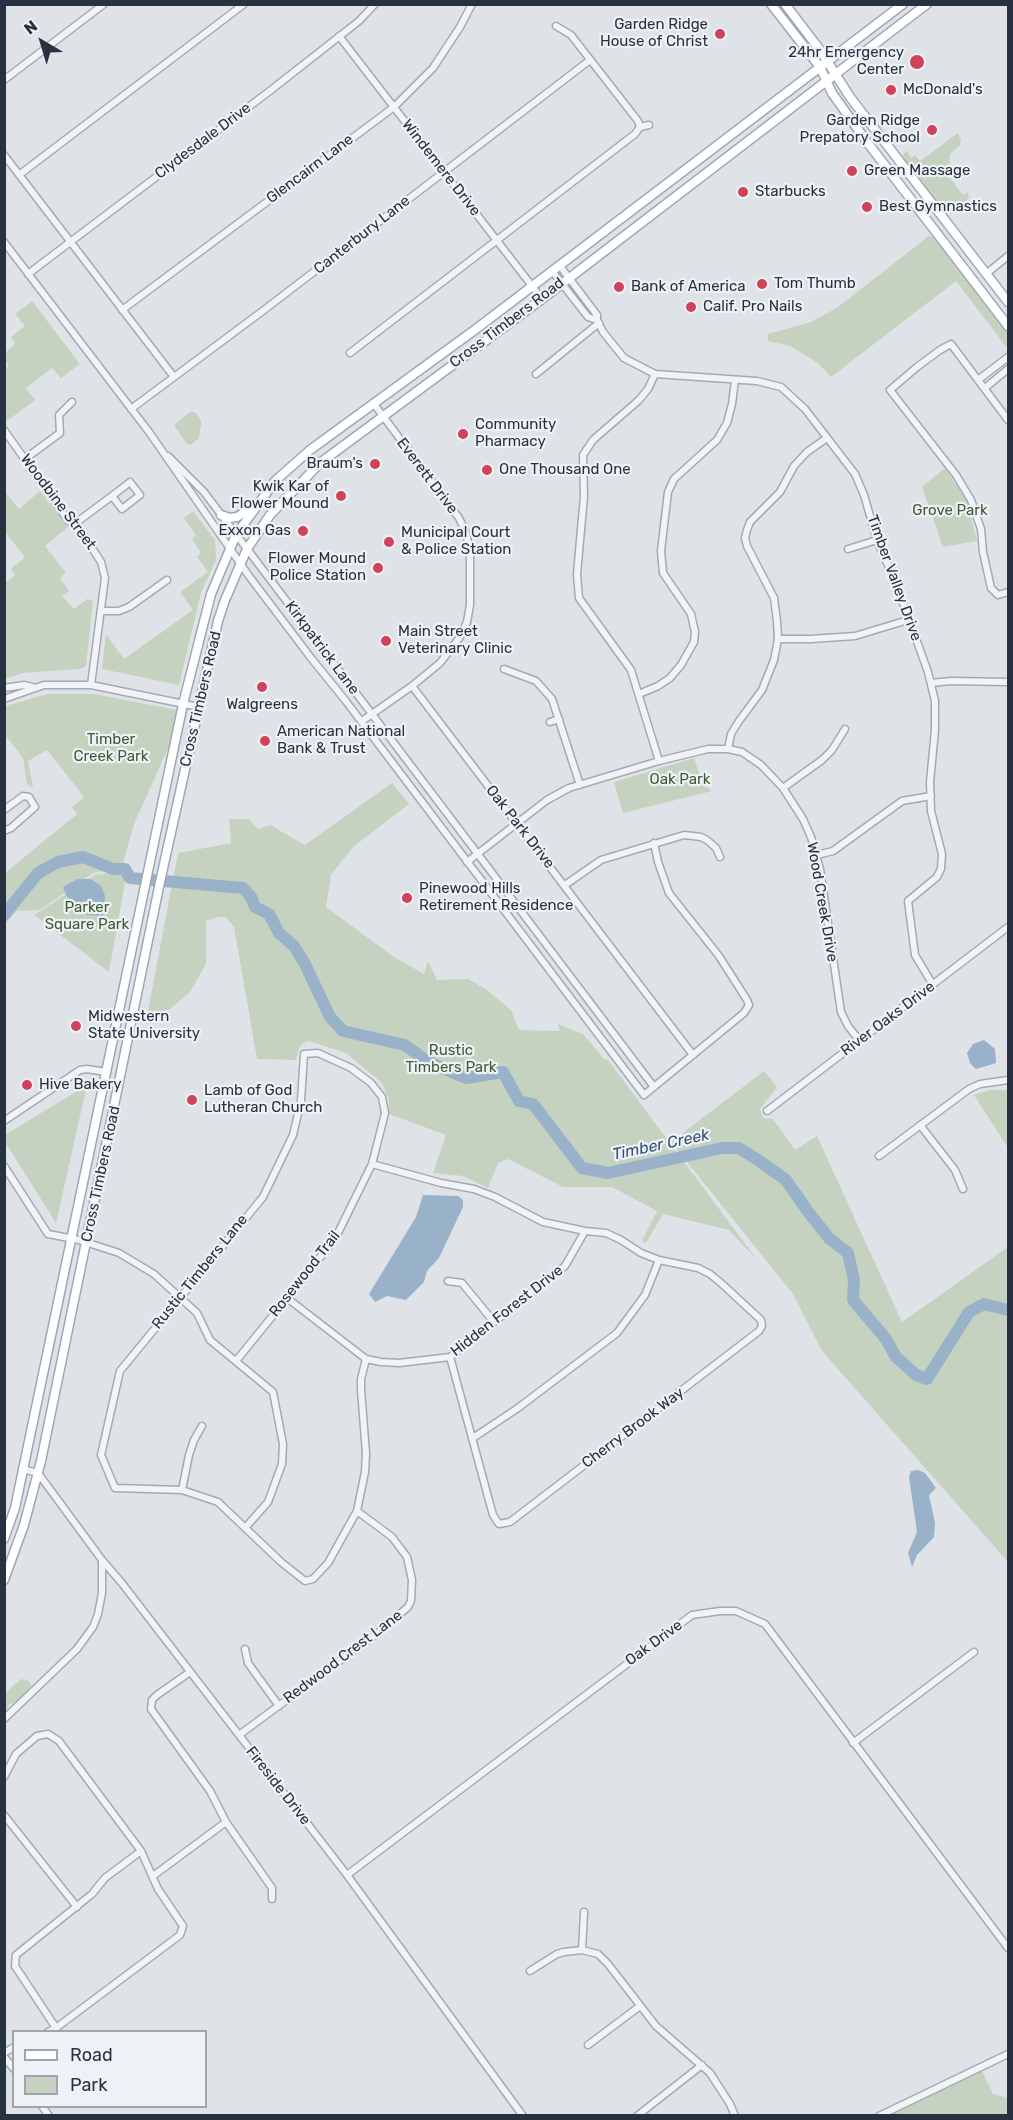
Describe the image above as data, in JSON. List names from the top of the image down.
{
  "streets": {
    "main road": ["Cross Timbers Road"],
    "street": [
      "Clydesdale Drive",
      "Windemere Drive",
      "Glencairn Lane",
      "Canterbury Lane",
      "Everett Drive",
      "Woodbine Street",
      "Timber Valley Drive",
      "Kirkpatrick Lane",
      "Oak Park Drive",
      "Wood Creek Drive",
      "River Oaks Drive",
      "Rustic Timbers Lane",
      "Rosewood Trail",
      "Hidden Forest Drive",
      "Cherry Brook Way",
      "Oak Drive",
      "Redwood Crest Lane",
      "Fireside Drive"
    ]
  },
  "crossings": [
    ["Clydesdale Drive", "Windemere Drive"],
    ["Clydesdale Drive", "Kirkpatrick Lane"],
    ["Windemere Drive", "Glencairn Lane"],
    ["Windemere Drive", "Canterbury Lane"],
    ["Windemere Drive", "Cross Timbers Road"],
    ["Canterbury Lane", "Kirkpatrick Lane"],
    ["Cross Timbers Road", "Everett Drive"],
    ["Cross Timbers Road", "Timber Valley Drive"],
    ["Cross Timbers Road", "Kirkpatrick Lane"],
    ["Cross Timbers Road", "Fireside Drive"],
    ["Everett Drive", "Kirkpatrick Lane"],
    ["Everett Drive", "Oak Park Drive"],
    ["Timber Valley Drive", "River Oaks Drive"],
    ["Kirkpatrick Lane", "Wood Creek Drive"],
    ["Oak Park Drive", "Wood Creek Drive"],
    ["Wood Creek Drive", "River Oaks Drive"],
    ["Rustic Timbers Lane", "Rosewood Trail"],
    ["Oak Drive", "Fireside Drive"],
    ["Redwood Crest Lane", "Fireside Drive"]
  ],
  "water": ["Timber Creek"],
  "parks": [
    "Grove Park",
    "Timber Creek Park",
    "Oak Park",
    "Parker Square Park",
    "Rustic Timbers Park"
  ],
  "places": [
    "Garden Ridge House of Christ",
    "24hr Emergency Center",
    "McDonald's",
    "Garden Ridge Prepatory School",
    "Green Massage",
    "Starbucks",
    "Best Gymnastics",
    "Tom Thumb",
    "Bank of America",
    "Calif. Pro Nails",
    "Community Pharmacy",
    "Braum's",
    "One Thousand One",
    "Kwik Kar of Flower Mound",
    "Exxon Gas",
    "Municipal Court & Police Station",
    "Flower Mound Police Station",
    "Main Street Veterinary Clinic",
    "Walgreens",
    "American National Bank & Trust",
    "Pinewood Hills Retirement Residence",
    "Midwestern State University",
    "Hive Bakery",
    "Lamb of God Lutheran Church"
  ],
  "legend": ["Road", "Park"],
  "north": "top left"
}
